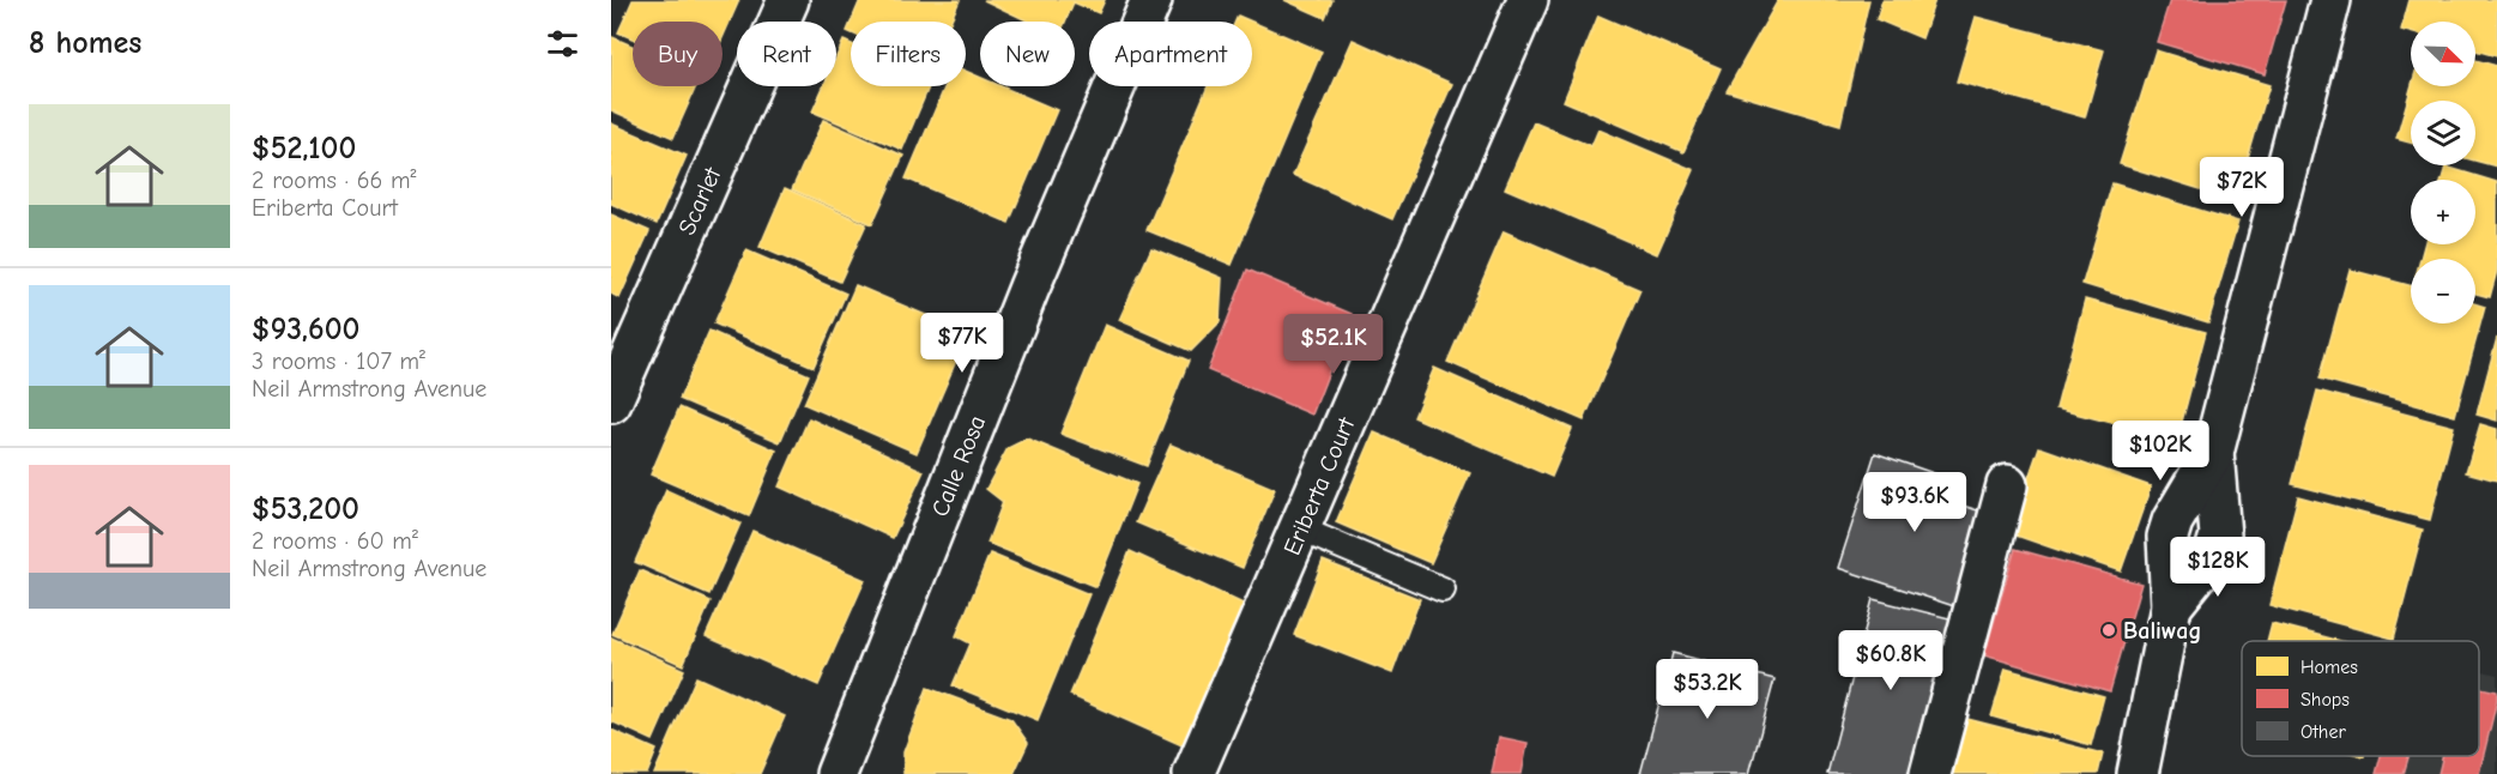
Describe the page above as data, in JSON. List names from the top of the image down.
{
  "streets": {
    "street": ["Scarlet", "Calle Rosa", "Eriberta Court"]
  },
  "places": ["Baliwag"],
  "legend": ["Homes", "Shops", "Other"],
  "north": "bottom right",
  "page": {
    "heading": "8 homes",
    "map_buttons": ["+", "−"],
    "chip": [
      "Buy",
      "Rent",
      "Filters",
      "New",
      "Apartment"
    ],
    "list": [
      {
        "name": "$52,100",
        "note": "2 rooms · 66 m² · Eriberta Court"
      },
      {
        "name": "$93,600",
        "note": "3 rooms · 107 m² · Neil Armstrong Avenue"
      },
      {
        "name": "$53,200",
        "note": "2 rooms · 60 m² · Neil Armstrong Avenue"
      }
    ],
    "price": [
      "$72K",
      "$77K",
      "$52.1K",
      "$102K",
      "$93.6K",
      "$128K",
      "$60.8K",
      "$53.2K"
    ]
  }
}
